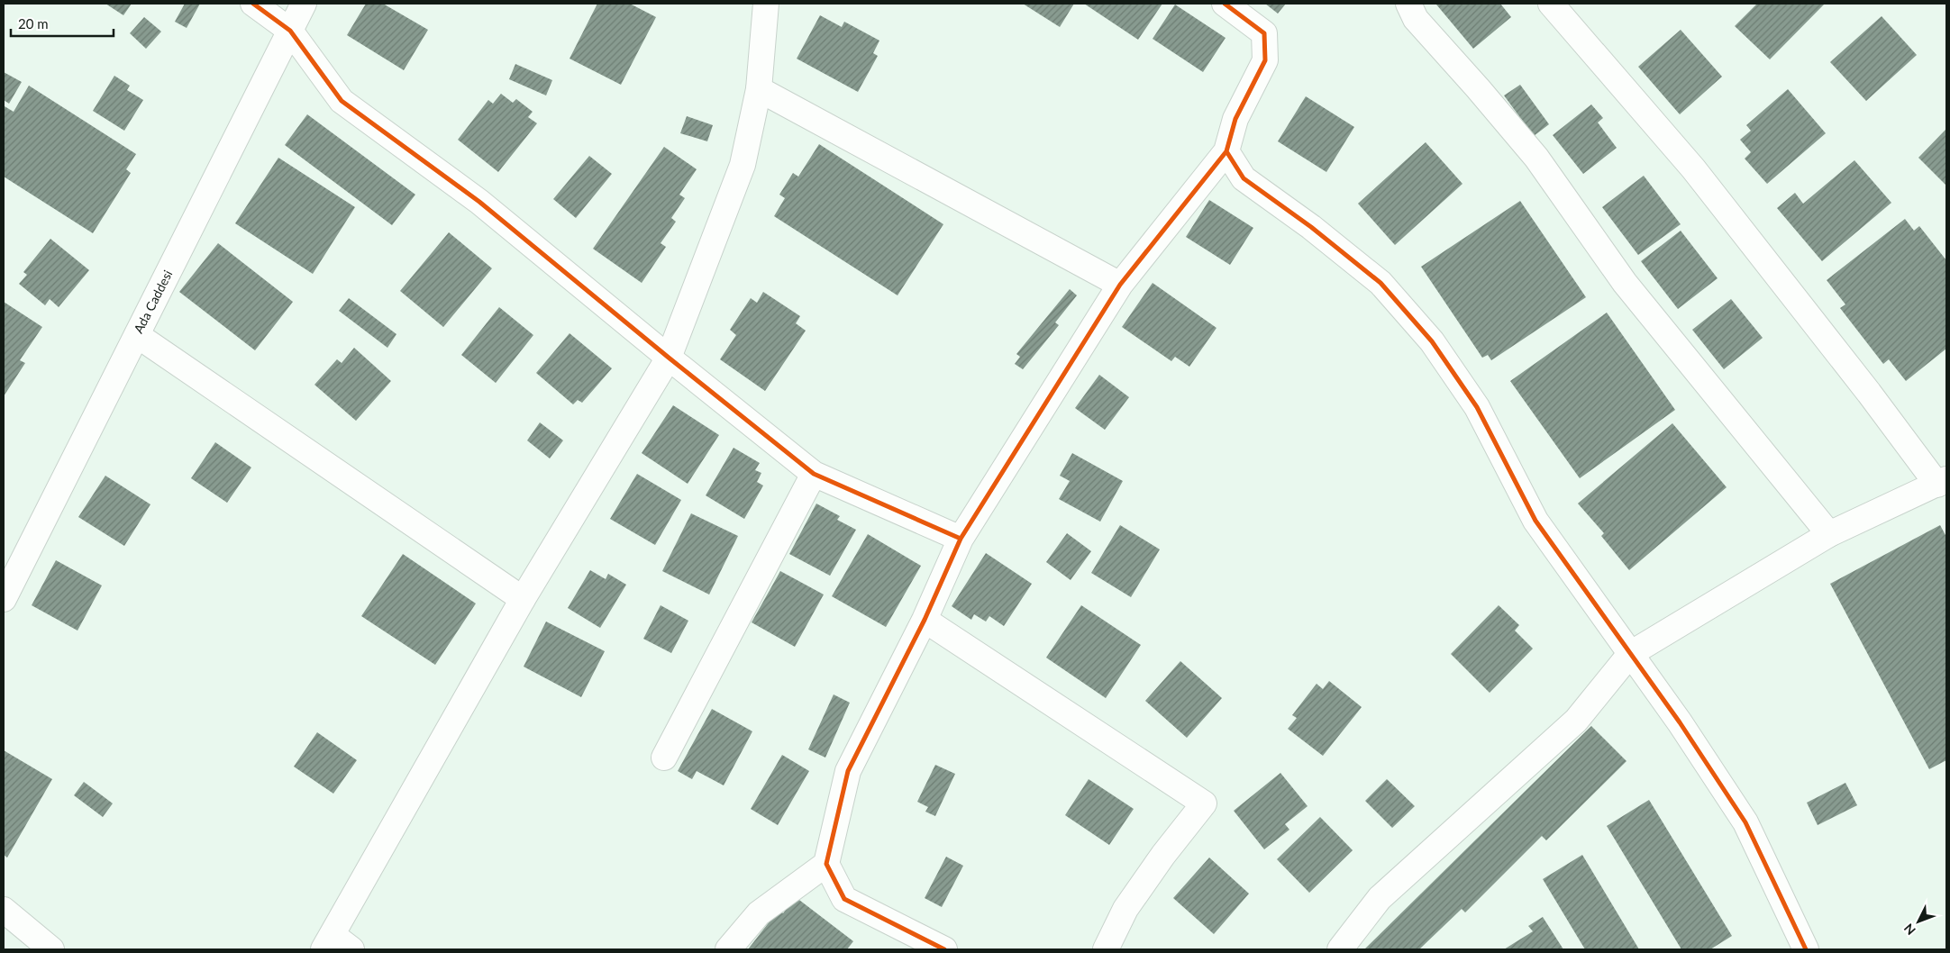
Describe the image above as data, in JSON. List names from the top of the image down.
{
  "streets": {
    "street": ["Ada Caddesi"]
  },
  "scale_bar": "20 m",
  "north": "bottom left"
}
